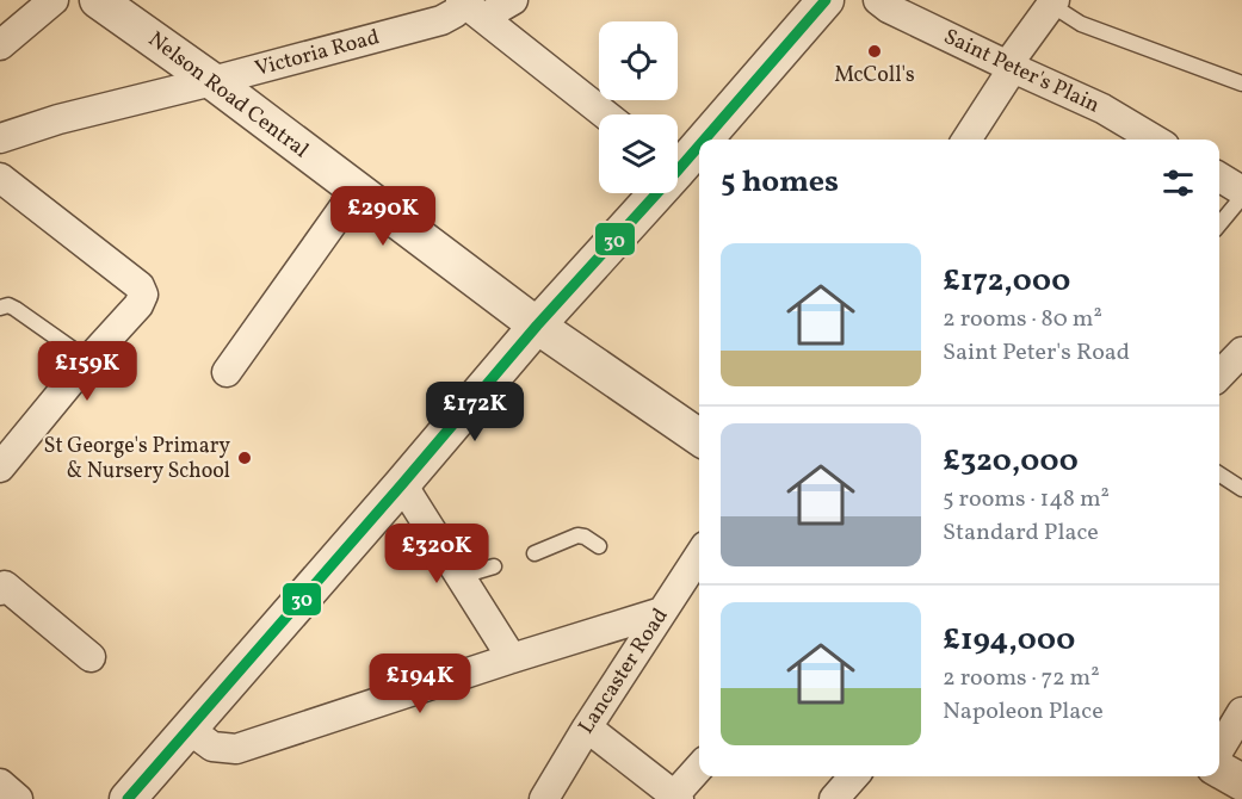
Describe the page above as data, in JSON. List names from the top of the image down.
{
  "streets": {
    "street": [
      "Victoria Road",
      "Saint Peter's Plain",
      "Nelson Road Central",
      "Lancaster Road"
    ]
  },
  "crossings": [
    ["Victoria Road", "Nelson Road Central"]
  ],
  "places": ["McColl's", "St George's Primary & Nursery School"],
  "lines": ["transit line 30"],
  "page": {
    "heading": "5 homes",
    "price": [
      "£290K",
      "£159K",
      "£172K",
      "£320K",
      "£194K"
    ],
    "list": [
      {
        "name": "£172,000",
        "note": "2 rooms · 80 m² · Saint Peter's Road"
      },
      {
        "name": "£320,000",
        "note": "5 rooms · 148 m² · Standard Place"
      },
      {
        "name": "£194,000",
        "note": "2 rooms · 72 m² · Napoleon Place"
      }
    ]
  }
}
